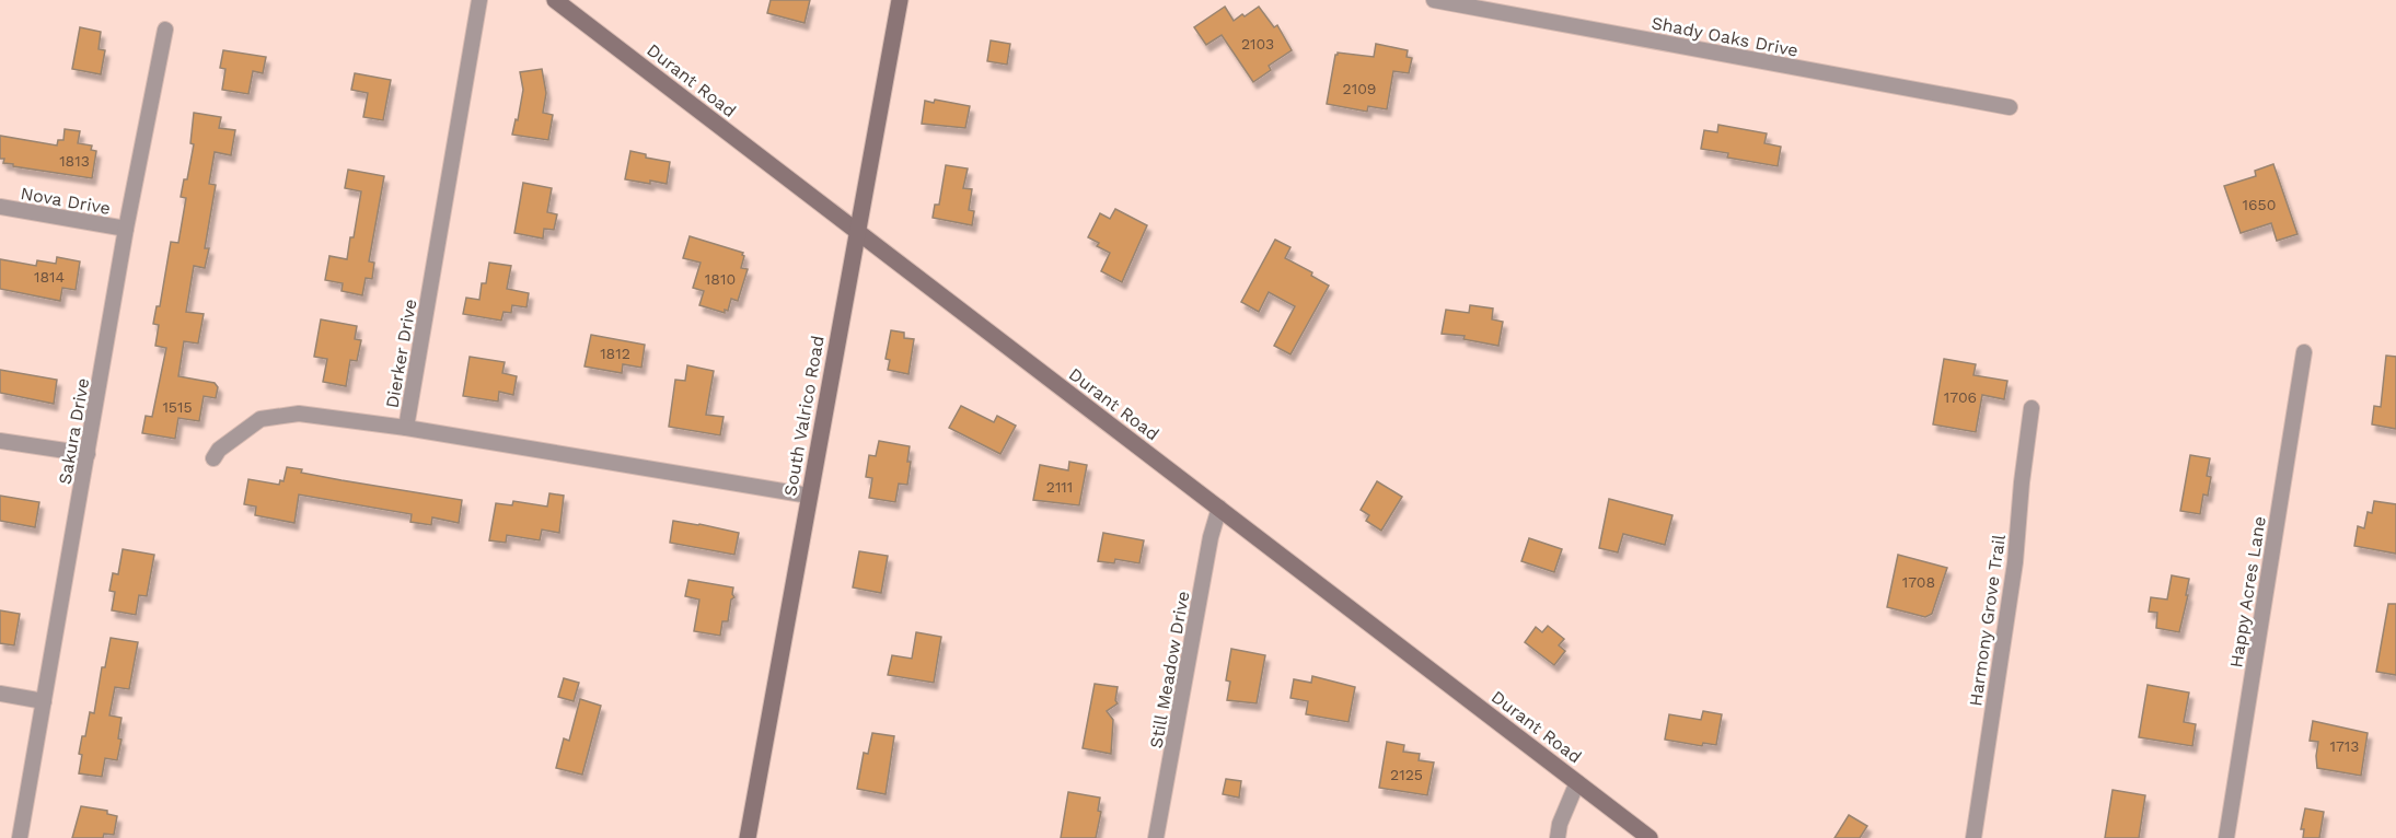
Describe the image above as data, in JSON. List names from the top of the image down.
{
  "streets": {
    "street": [
      "Shady Oaks Drive",
      "Durant Road",
      "Nova Drive",
      "Dierker Drive",
      "South Valrico Road",
      "Sakura Drive",
      "Happy Acres Lane",
      "Harmony Grove Trail",
      "Still Meadow Drive"
    ]
  },
  "crossings": [
    ["Durant Road", "South Valrico Road"],
    ["Durant Road", "Still Meadow Drive"],
    ["Nova Drive", "Sakura Drive"],
    ["Dierker Drive", "South Valrico Road"]
  ],
  "house_numbers": [
    "2103",
    "2109",
    "1813",
    "1650",
    "1814",
    "1810",
    "1812",
    "1706",
    "1515",
    "2111",
    "1708",
    "1713",
    "2125"
  ]
}
